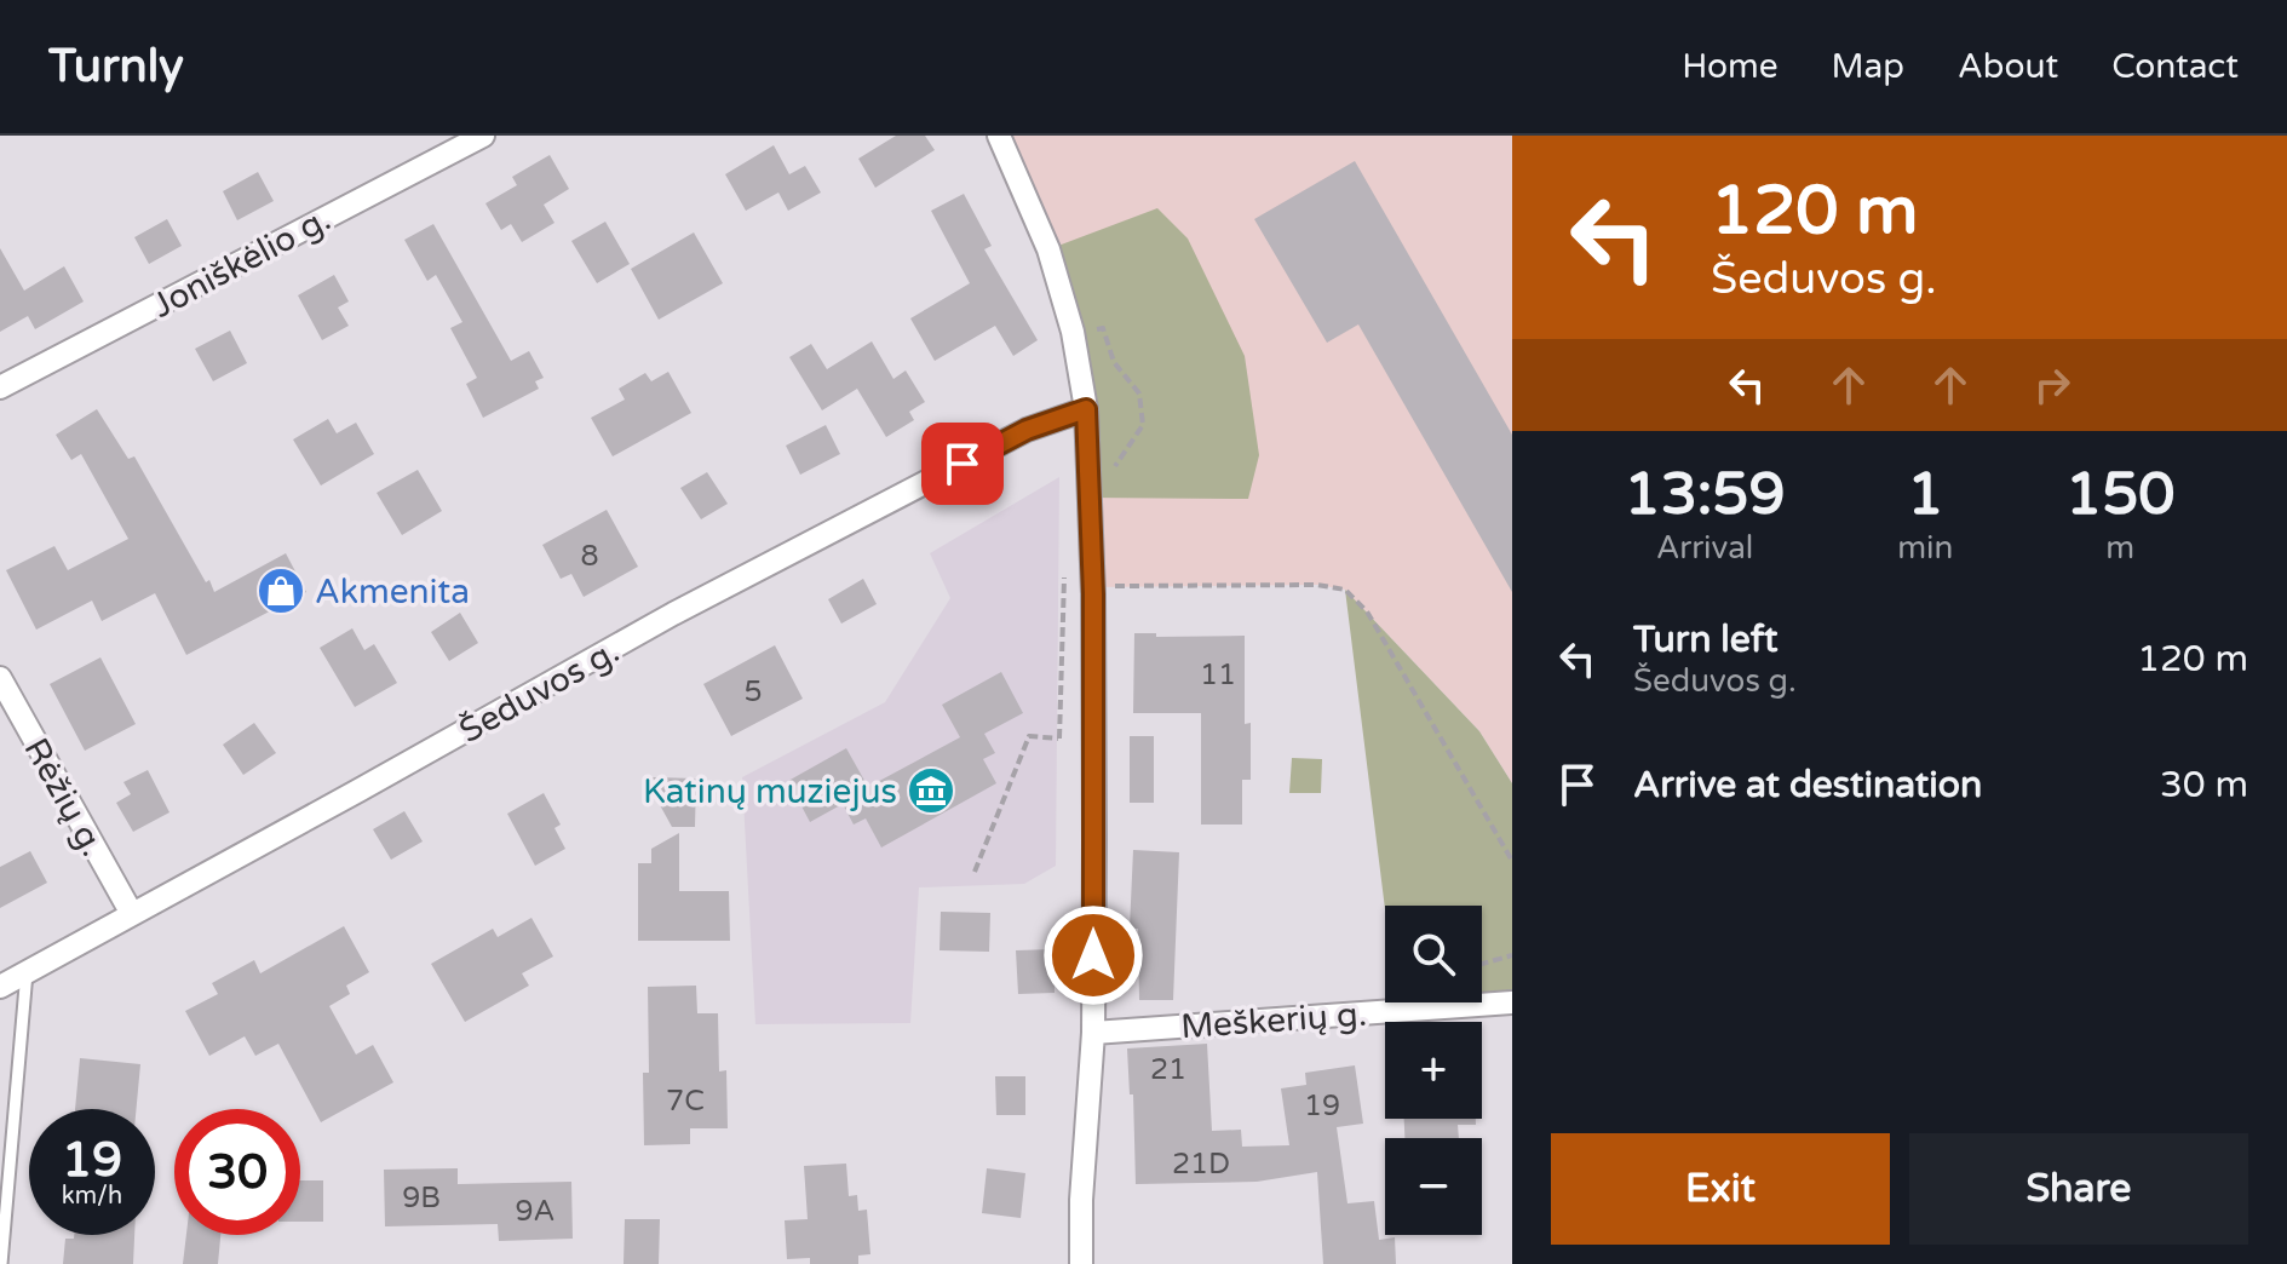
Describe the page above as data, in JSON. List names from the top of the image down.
{
  "streets": {
    "street": [
      "Joniškėlio g.",
      "Šeduvos g.",
      "Rėžių g.",
      "Meškerių g."
    ]
  },
  "crossings": [
    ["Šeduvos g.", "Rėžių g."]
  ],
  "places": {
    "shop": ["Akmenita"],
    "museum": ["Katinų muziejus"]
  },
  "house_numbers": [
    "8",
    "11",
    "5",
    "21",
    "7C",
    "19",
    "21D",
    "9B",
    "9A"
  ],
  "page": {
    "header": "Turnly",
    "nav": [
      "Home",
      "Map",
      "About",
      "Contact"
    ],
    "turn": ["120 m", "Šeduvos g."],
    "eta": [
      "13:59",
      "Arrival",
      "1",
      "min",
      "150",
      "m"
    ],
    "list": [
      {
        "name": "Turn left",
        "note": "Šeduvos g.",
        "value": "120 m"
      },
      {
        "name": "Arrive at destination",
        "value": "30 m"
      }
    ],
    "map_buttons": ["+", "−"],
    "speed": "19 km/h",
    "limit": "30",
    "buttons": ["Exit", "Share"]
  }
}
